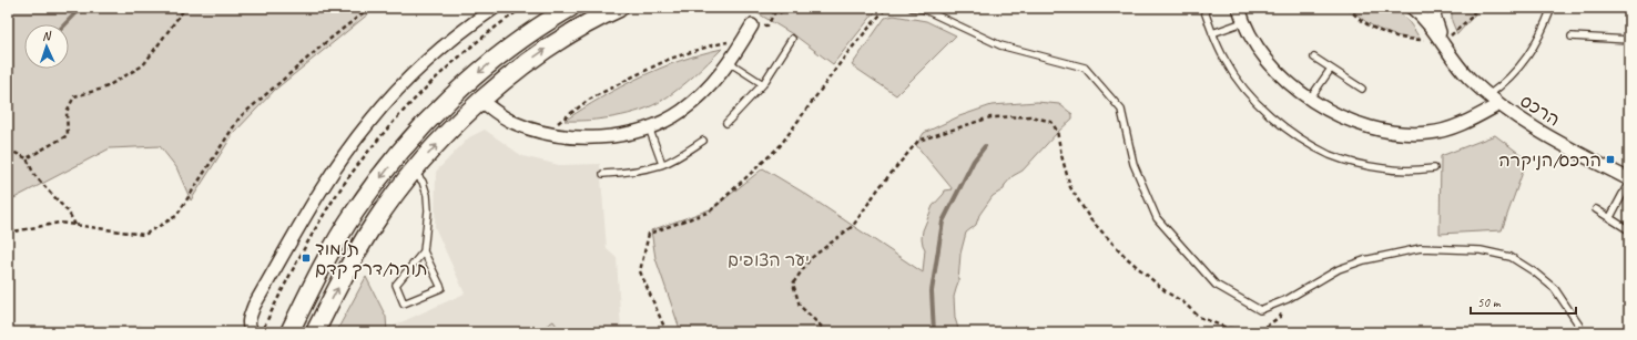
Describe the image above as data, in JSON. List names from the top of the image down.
{
  "streets": {
    "street": ["הרכס"]
  },
  "parks": ["יער הצופים"],
  "places": {
    "transit": ["הרכס/הניקרה", "תלמוד תורה/דרך קדם"]
  },
  "scale_bar": "50 m",
  "north": "top"
}
